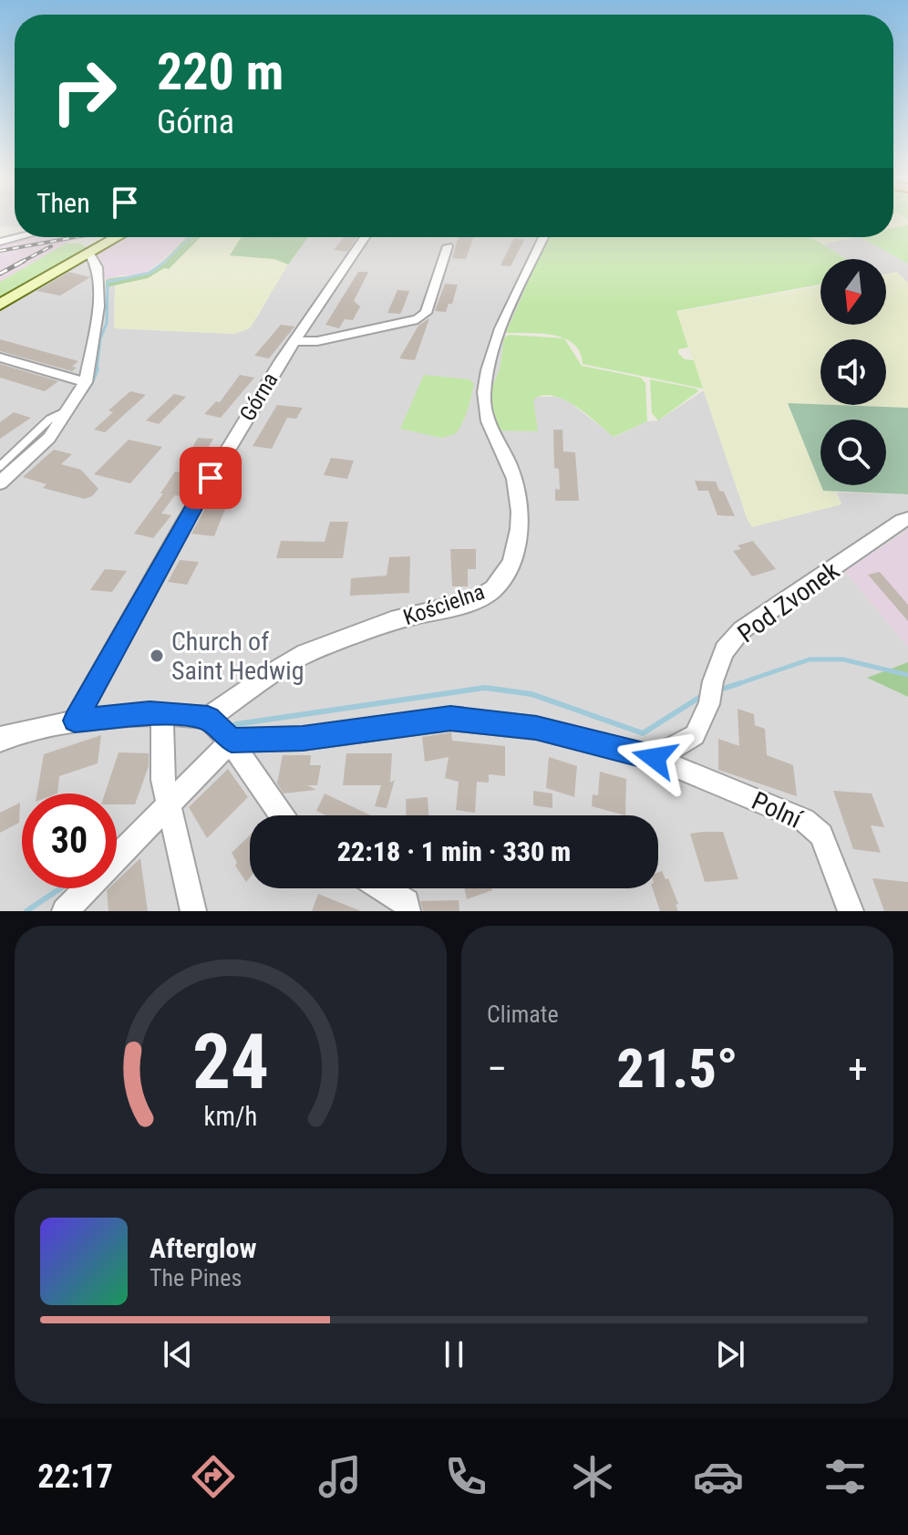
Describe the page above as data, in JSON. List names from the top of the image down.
{
  "streets": {
    "street": [
      "Górna",
      "Pod Zvonek",
      "Kościelna",
      "Polní"
    ]
  },
  "crossings": [
    ["Pod Zvonek", "Polní"]
  ],
  "places": ["Church of Saint Hedwig"],
  "north": "bottom",
  "page": {
    "turn": ["220 m", "Górna"],
    "then": "Then",
    "limit": "30",
    "trip": "22:18 · 1 min · 330 m",
    "tile": "Climate",
    "heat": ["−", "21.5°", "+"],
    "song": ["Afterglow", "The Pines"],
    "tabs": "22:17",
    "gauge": ["24", "km/h"]
  }
}
